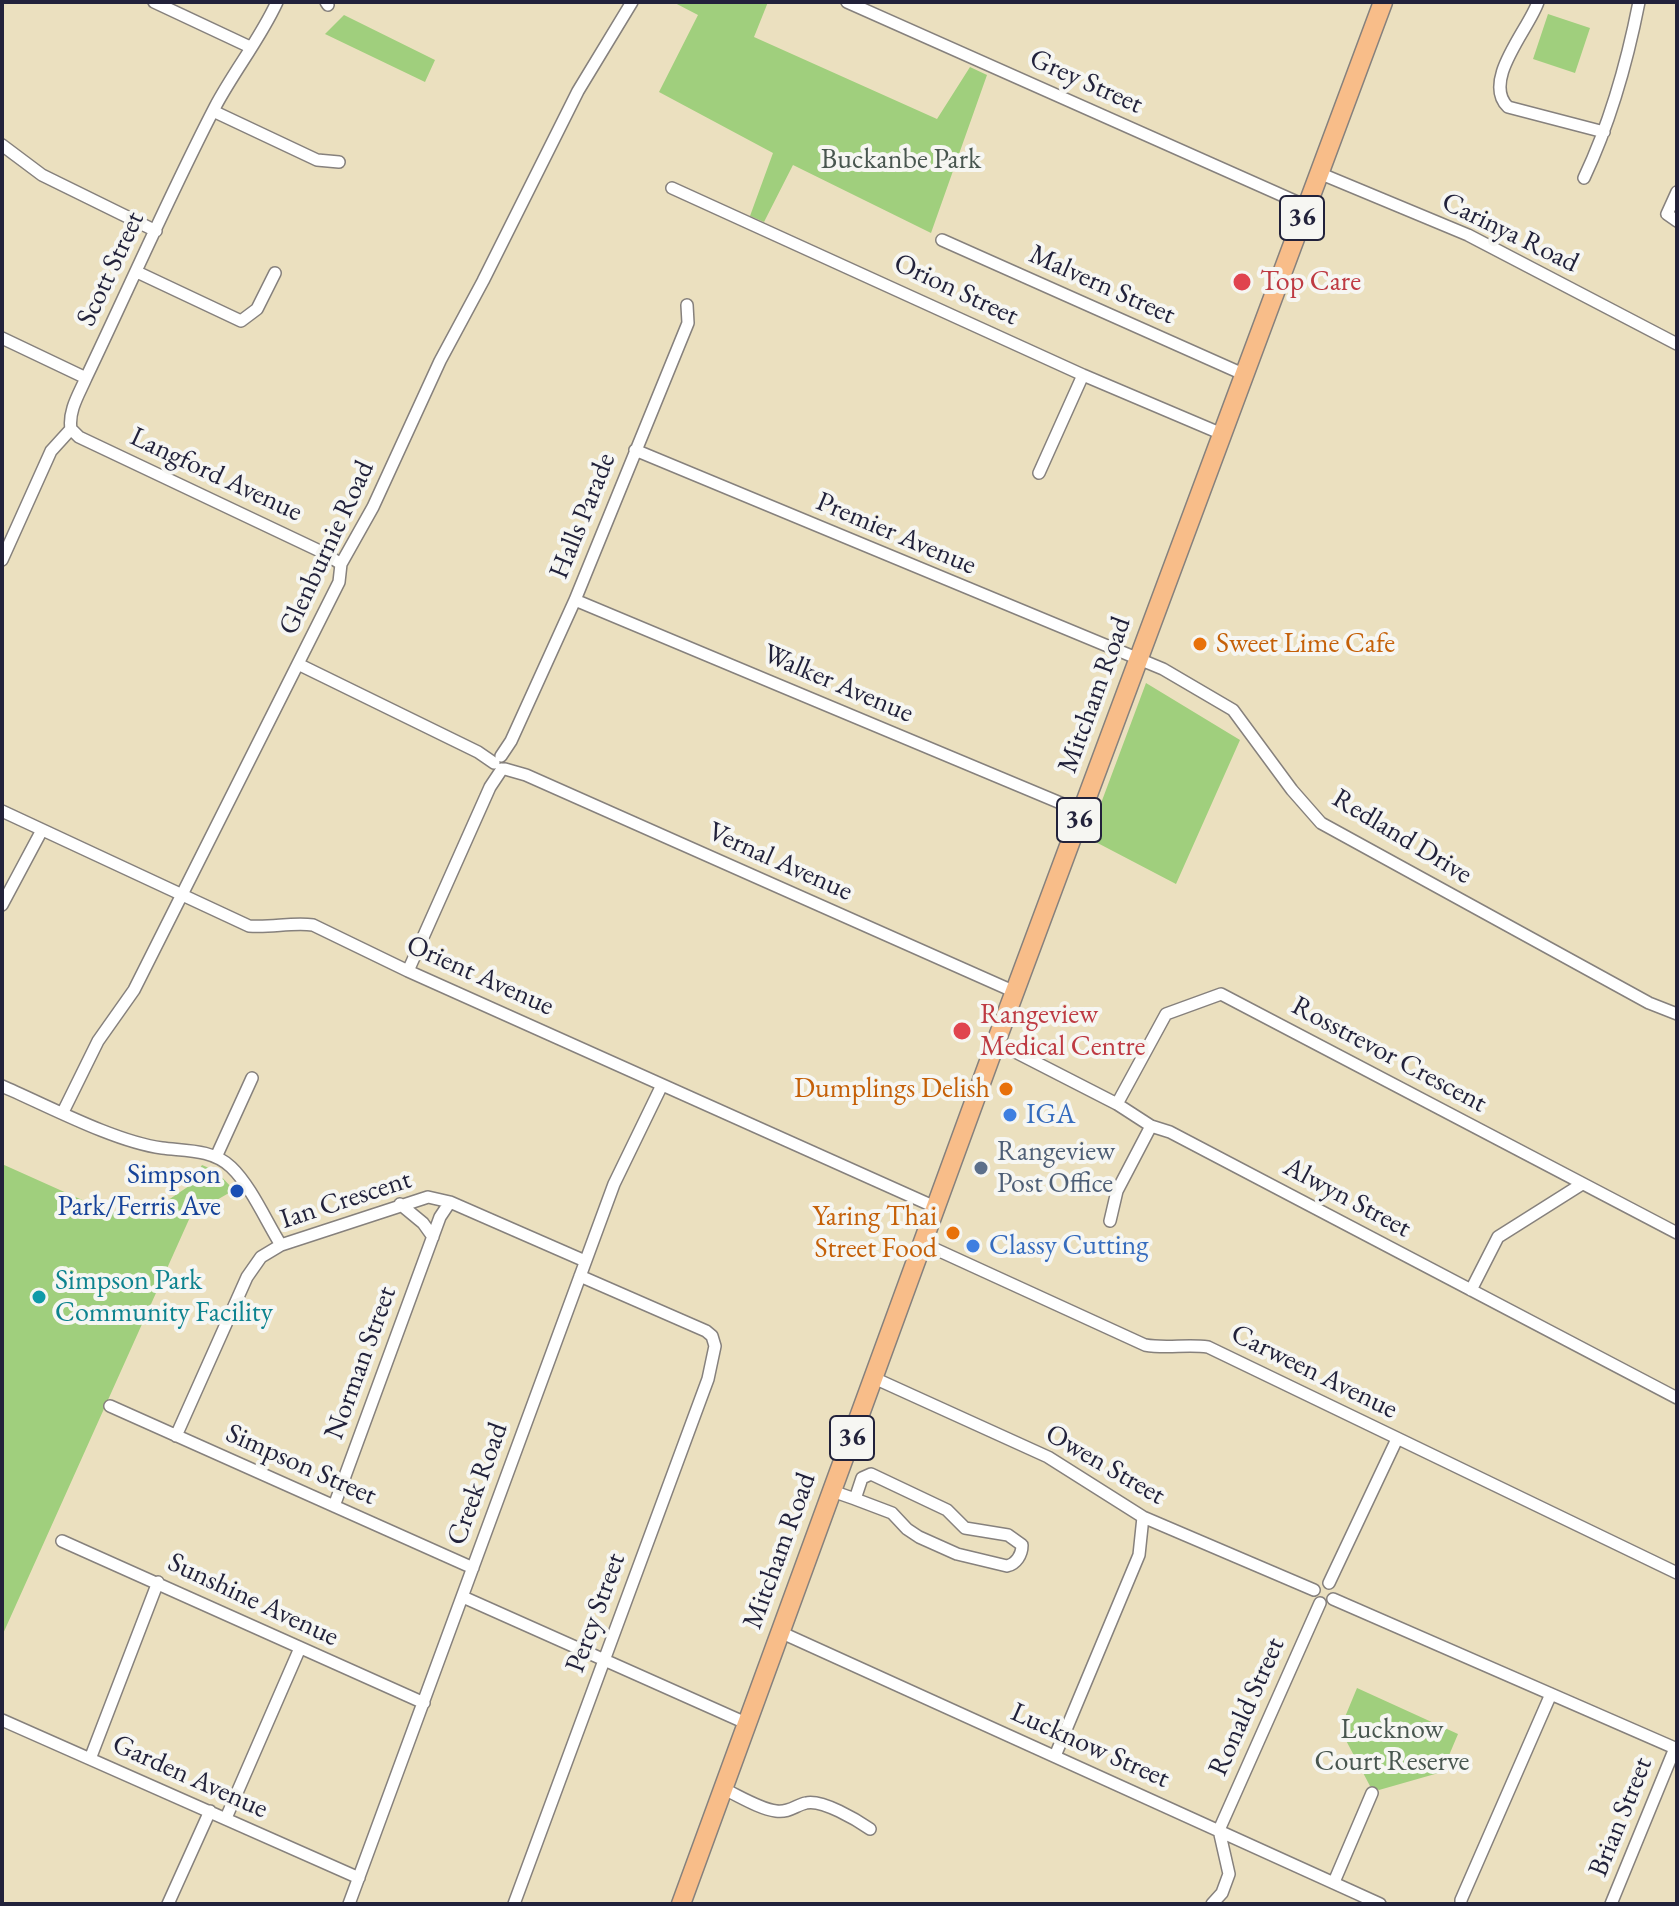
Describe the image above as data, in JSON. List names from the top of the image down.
{
  "streets": {
    "main road": ["36", "Mitcham Road"],
    "street": [
      "Grey Street",
      "Carinya Road",
      "Scott Street",
      "Malvern Street",
      "Orion Street",
      "Langford Avenue",
      "Halls Parade",
      "Premier Avenue",
      "Glenburnie Road",
      "Walker Avenue",
      "Redland Drive",
      "Vernal Avenue",
      "Orient Avenue",
      "Rosstrevor Crescent",
      "Alwyn Street",
      "Ian Crescent",
      "Norman Street",
      "Carween Avenue",
      "Simpson Street",
      "Owen Street",
      "Creek Road",
      "Sunshine Avenue",
      "Percy Street",
      "Ronald Street",
      "Lucknow Street",
      "Garden Avenue",
      "Brian Street"
    ]
  },
  "crossings": [
    ["Grey Street", "Mitcham Road"],
    ["Carinya Road", "Mitcham Road"],
    ["Scott Street", "Langford Avenue"],
    ["Malvern Street", "Mitcham Road"],
    ["Orion Street", "Mitcham Road"],
    ["Langford Avenue", "Glenburnie Road"],
    ["Halls Parade", "Premier Avenue"],
    ["Halls Parade", "Walker Avenue"],
    ["Halls Parade", "Vernal Avenue"],
    ["Halls Parade", "Orient Avenue"],
    ["Premier Avenue", "Mitcham Road"],
    ["Premier Avenue", "Redland Drive"],
    ["Glenburnie Road", "Vernal Avenue"],
    ["Glenburnie Road", "Orient Avenue"],
    ["Walker Avenue", "Mitcham Road"],
    ["Mitcham Road", "Redland Drive"],
    ["Mitcham Road", "Vernal Avenue"],
    ["Mitcham Road", "Orient Avenue"],
    ["Mitcham Road", "Alwyn Street"],
    ["Mitcham Road", "Carween Avenue"],
    ["Mitcham Road", "Owen Street"],
    ["Mitcham Road", "Lucknow Street"],
    ["Orient Avenue", "Creek Road"],
    ["Rosstrevor Crescent", "Alwyn Street"],
    ["Ian Crescent", "Norman Street"],
    ["Ian Crescent", "Simpson Street"],
    ["Ian Crescent", "Creek Road"],
    ["Norman Street", "Simpson Street"],
    ["Simpson Street", "Creek Road"],
    ["Owen Street", "Ronald Street"],
    ["Creek Road", "Sunshine Avenue"],
    ["Creek Road", "Percy Street"],
    ["Creek Road", "Garden Avenue"],
    ["Ronald Street", "Lucknow Street"]
  ],
  "parks": ["Buckanbe Park", "Lucknow Court Reserve"],
  "places": [
    "Top Care",
    "Sweet Lime Cafe",
    "Rangeview Medical Centre",
    "Dumplings Delish",
    "IGA",
    "Rangeview Post Office",
    "Simpson Park/Ferris Ave",
    "Yaring Thai Street Food",
    "Classy Cutting",
    "Simpson Park Community Facility"
  ]
}
